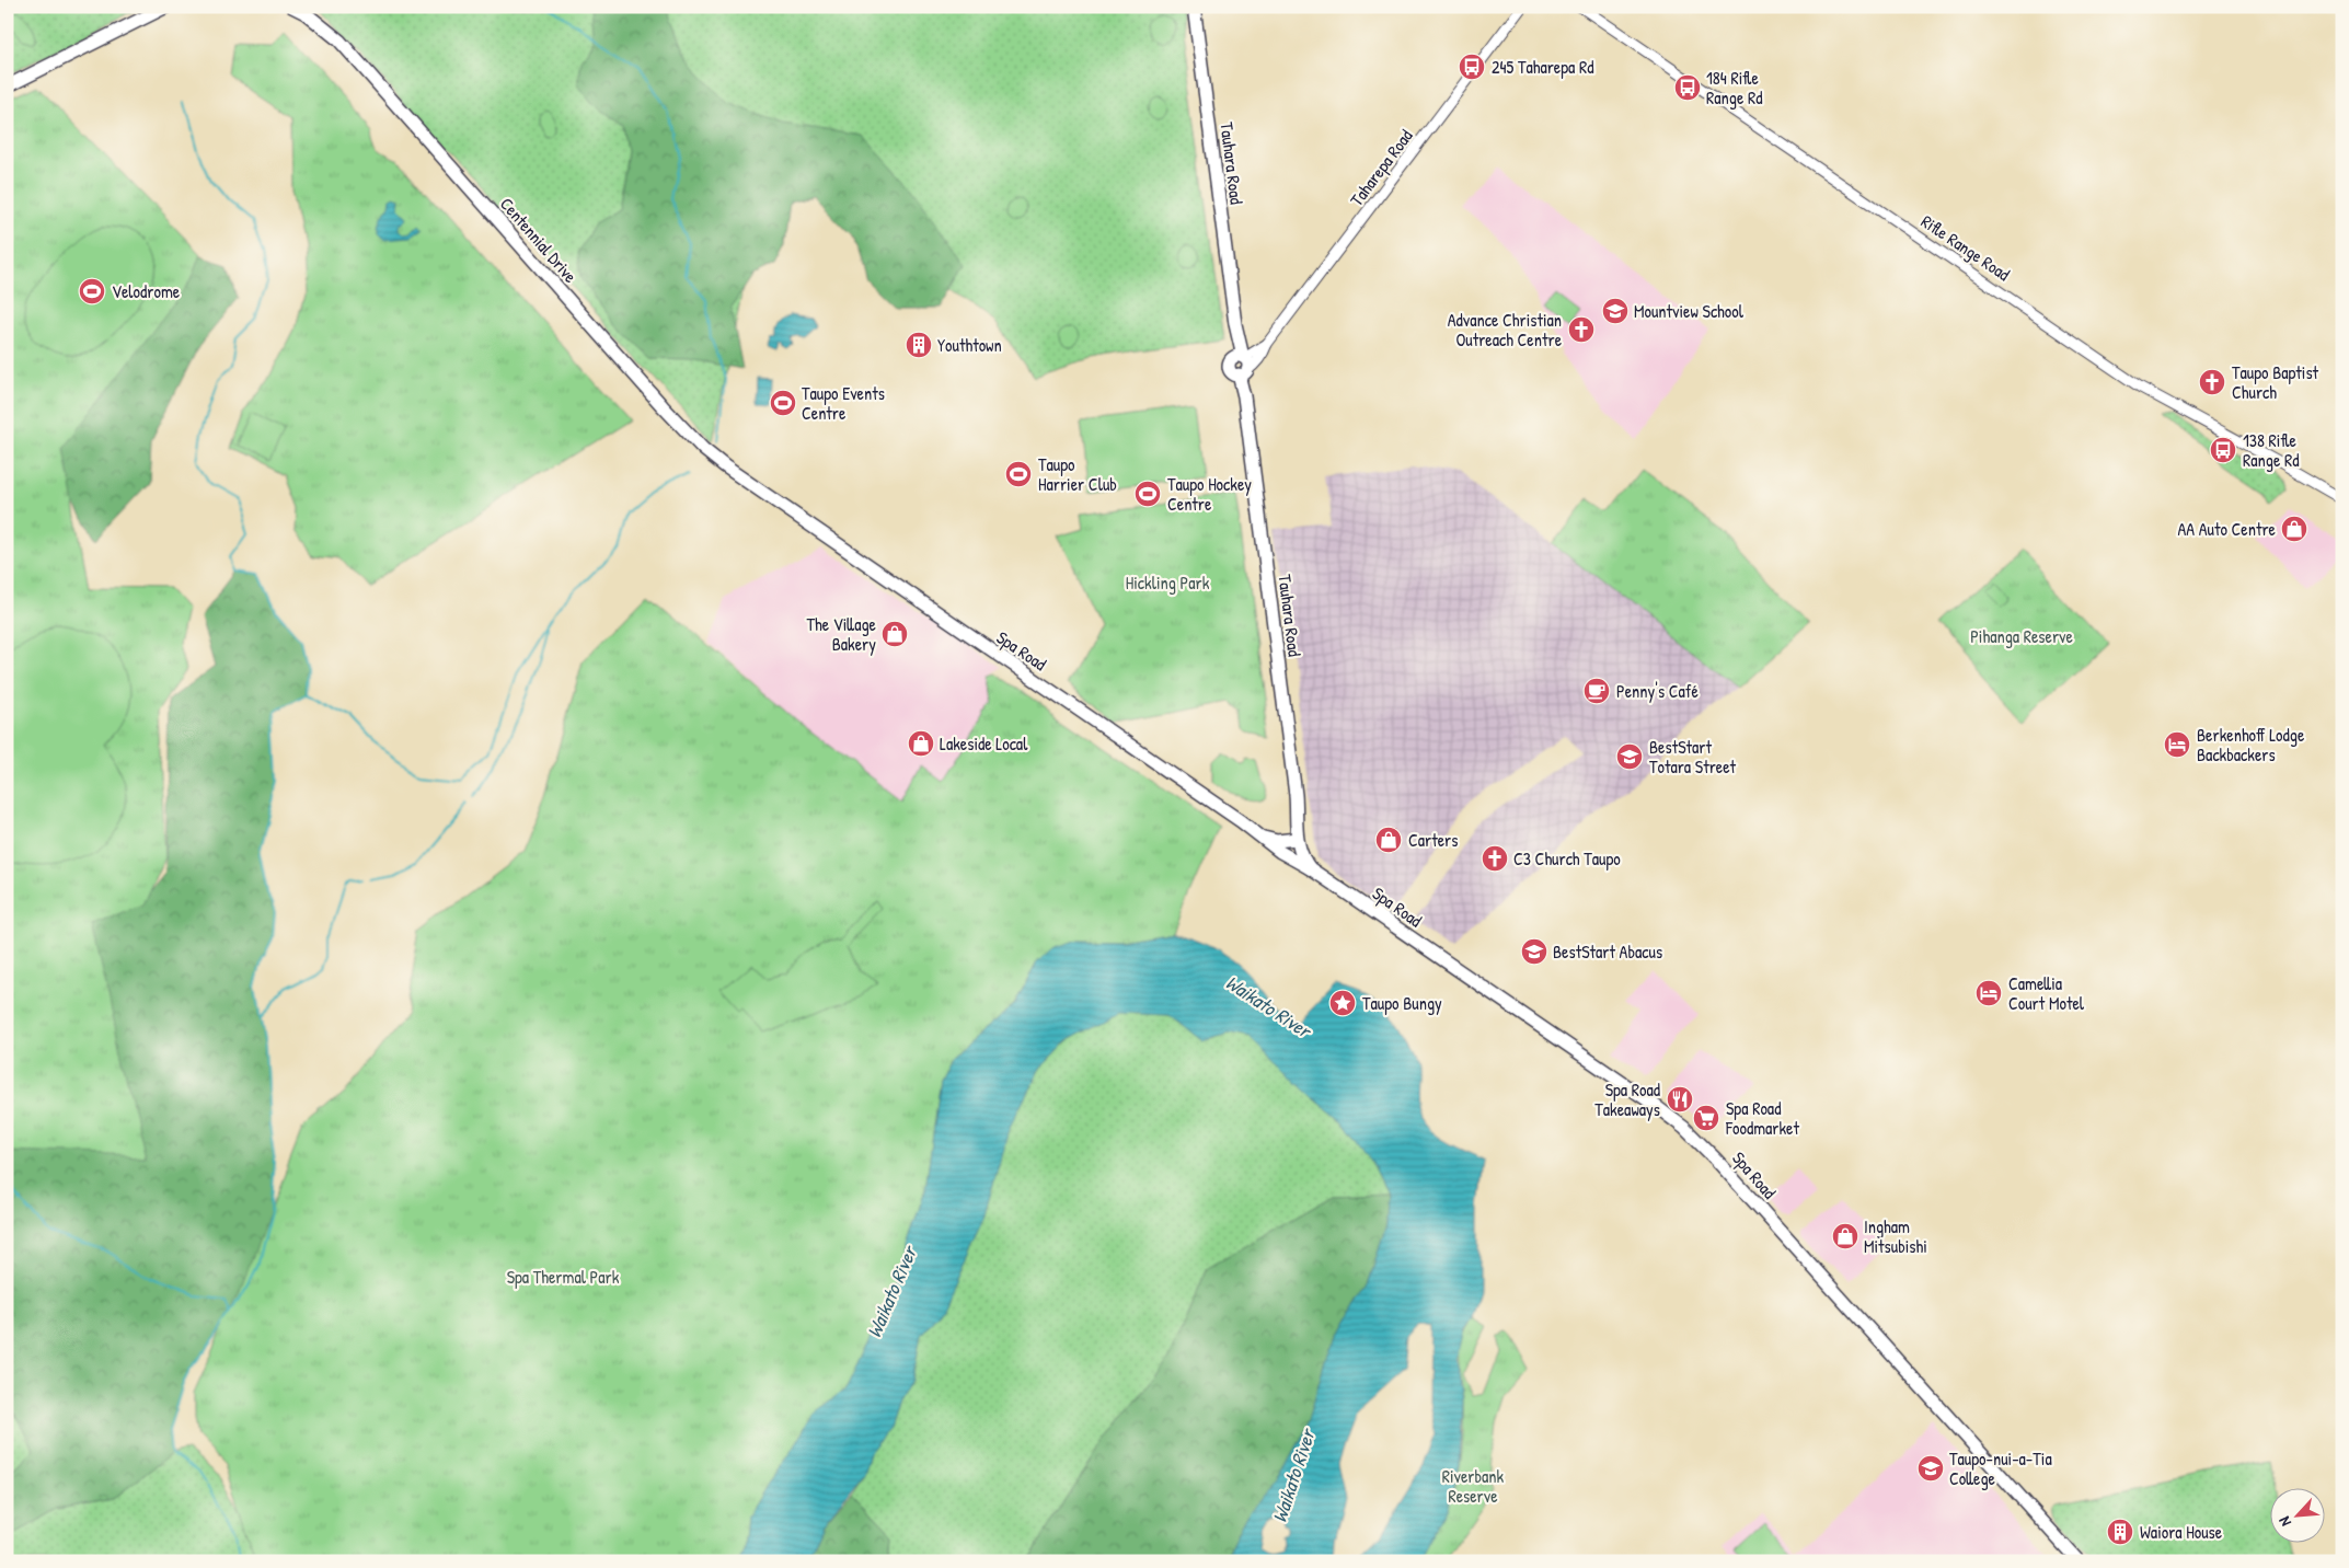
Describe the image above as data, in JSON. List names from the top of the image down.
{
  "streets": {
    "main road": ["Tauhara Road", "Centennial Drive", "Spa Road"],
    "street": ["Taharepa Road", "Rifle Range Road"]
  },
  "crossings": [
    ["Tauhara Road", "Taharepa Road"],
    ["Tauhara Road", "Spa Road"],
    ["Centennial Drive", "Spa Road"]
  ],
  "water": ["Waikato River"],
  "parks": [
    "Hickling Park",
    "Pihanga Reserve",
    "Spa Thermal Park",
    "Riverbank Reserve"
  ],
  "places": {
    "bus stop": ["245 Taharepa Rd", "184 Rifle Range Rd", "138 Rifle Range Rd"],
    "sports": [
      "Velodrome",
      "Taupo Events Centre",
      "Taupo Harrier Club",
      "Taupo Hockey Centre"
    ],
    "school or university": [
      "Mountview School",
      "BestStart Totara Street",
      "BestStart Abacus",
      "Taupo-nui-a-Tia College"
    ],
    "church": ["Advance Christian Outreach Centre", "Taupo Baptist Church", "C3 Church Taupo"],
    "building": ["Youthtown", "Waiora House"],
    "shop": [
      "AA Auto Centre",
      "The Village Bakery",
      "Lakeside Local",
      "Carters",
      "Ingham Mitsubishi"
    ],
    "cafe": ["Penny's Café"],
    "hotel": ["Berkenhoff Lodge Backbackers", "Camellia Court Motel"],
    "place": ["Taupo Bungy"],
    "restaurant": ["Spa Road Takeaways"],
    "supermarket": ["Spa Road Foodmarket"]
  },
  "north": "bottom left"
}
